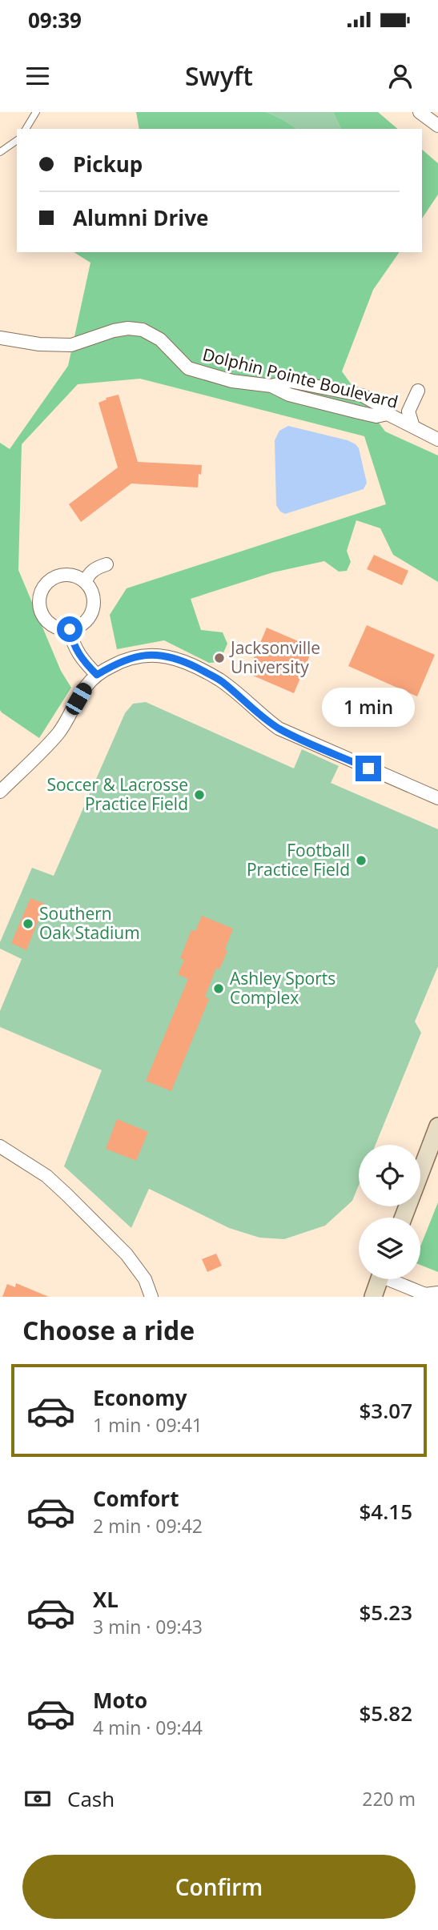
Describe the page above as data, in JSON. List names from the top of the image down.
{
  "streets": {
    "street": ["Dolphin Pointe Boulevard"]
  },
  "places": [
    "Jacksonville University",
    "Soccer & Lacrosse Practice Field",
    "Football Practice Field",
    "Southern Oak Stadium",
    "Ashley Sports Complex"
  ],
  "page": {
    "status": "09:39",
    "header": "Swyft",
    "banner": ["Pickup", "Alumni Drive"],
    "bubble": "1 min",
    "heading": "Choose a ride",
    "list": [
      {
        "name": "Economy",
        "note": "1 min · 09:41",
        "value": "$3.07"
      },
      {
        "name": "Comfort",
        "note": "2 min · 09:42",
        "value": "$4.15"
      },
      {
        "name": "XL",
        "note": "3 min · 09:43",
        "value": "$5.23"
      },
      {
        "name": "Moto",
        "note": "4 min · 09:44",
        "value": "$5.82"
      }
    ],
    "pay": ["Cash", "220 m"],
    "buttons": "Confirm"
  }
}
